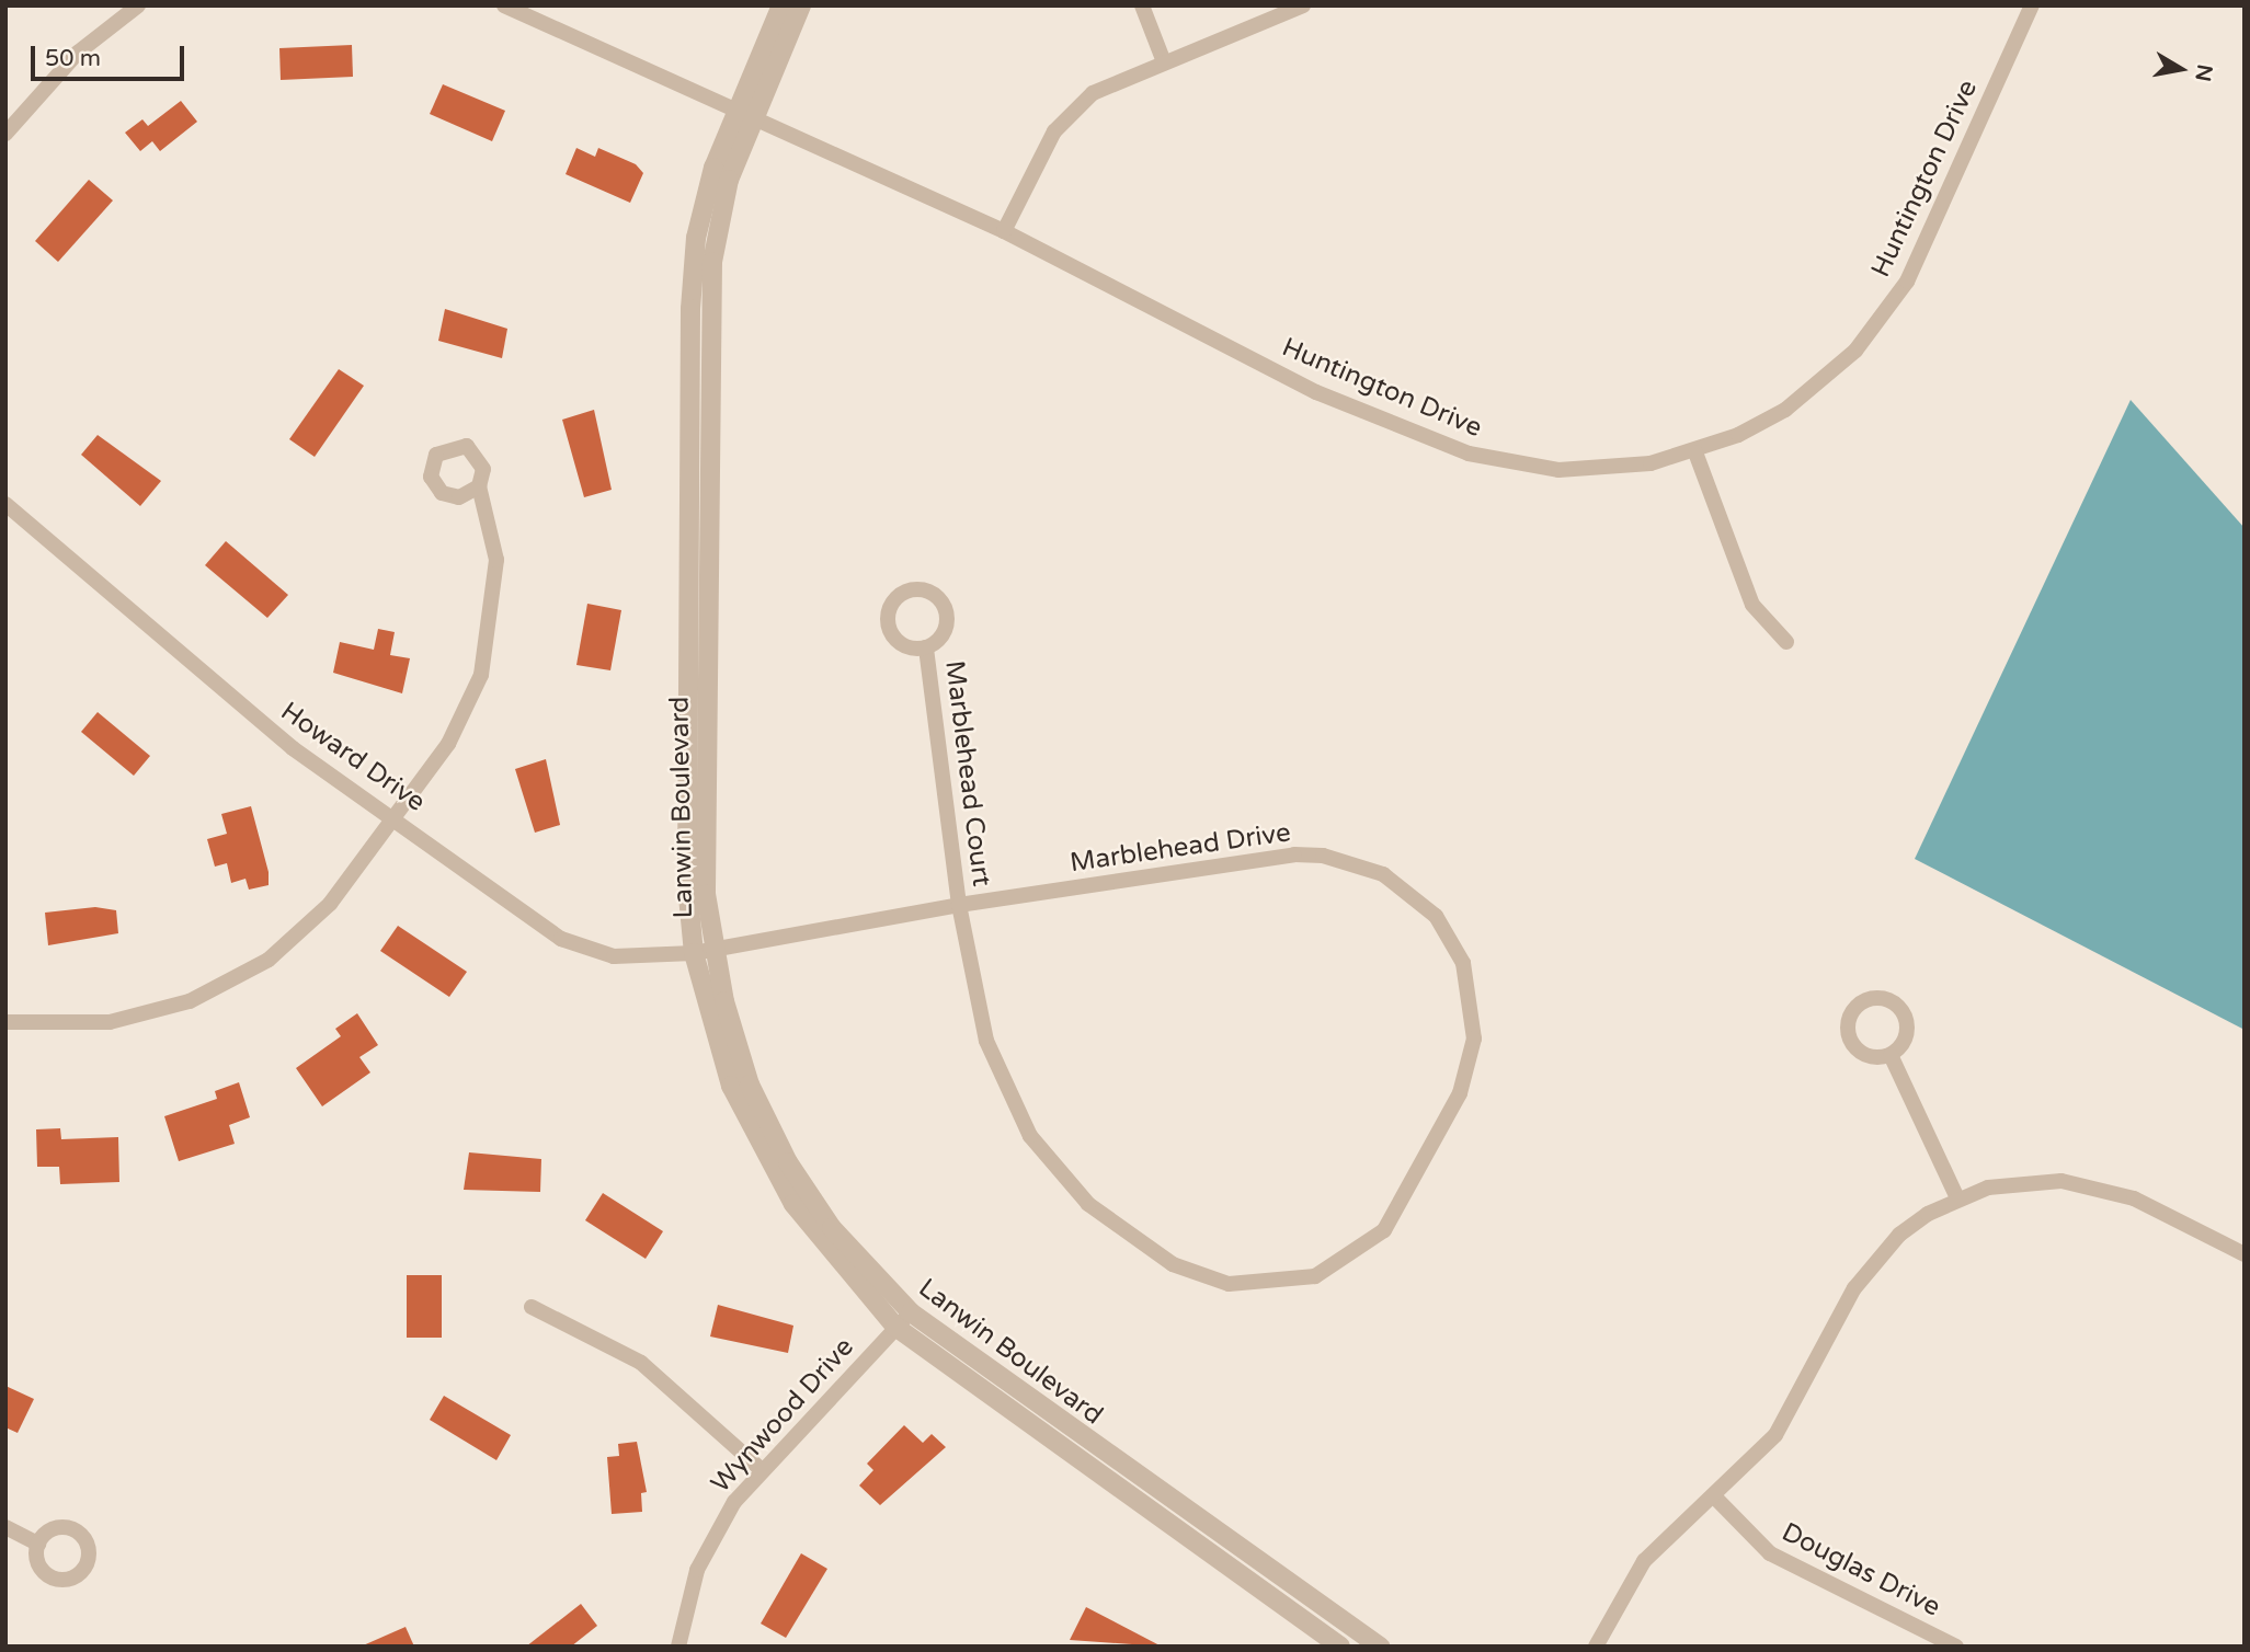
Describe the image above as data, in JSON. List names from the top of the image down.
{
  "streets": {
    "street": [
      "Huntington Drive",
      "Howard Drive",
      "Marblehead Court",
      "Lanwin Boulevard",
      "Marblehead Drive",
      "Wynwood Drive",
      "Douglas Drive"
    ]
  },
  "crossings": [
    ["Huntington Drive", "Lanwin Boulevard"],
    ["Howard Drive", "Lanwin Boulevard"],
    ["Howard Drive", "Marblehead Drive"],
    ["Marblehead Court", "Marblehead Drive"],
    ["Lanwin Boulevard", "Marblehead Drive"],
    ["Lanwin Boulevard", "Wynwood Drive"]
  ],
  "scale_bar": "50 m",
  "north": "right"
}
